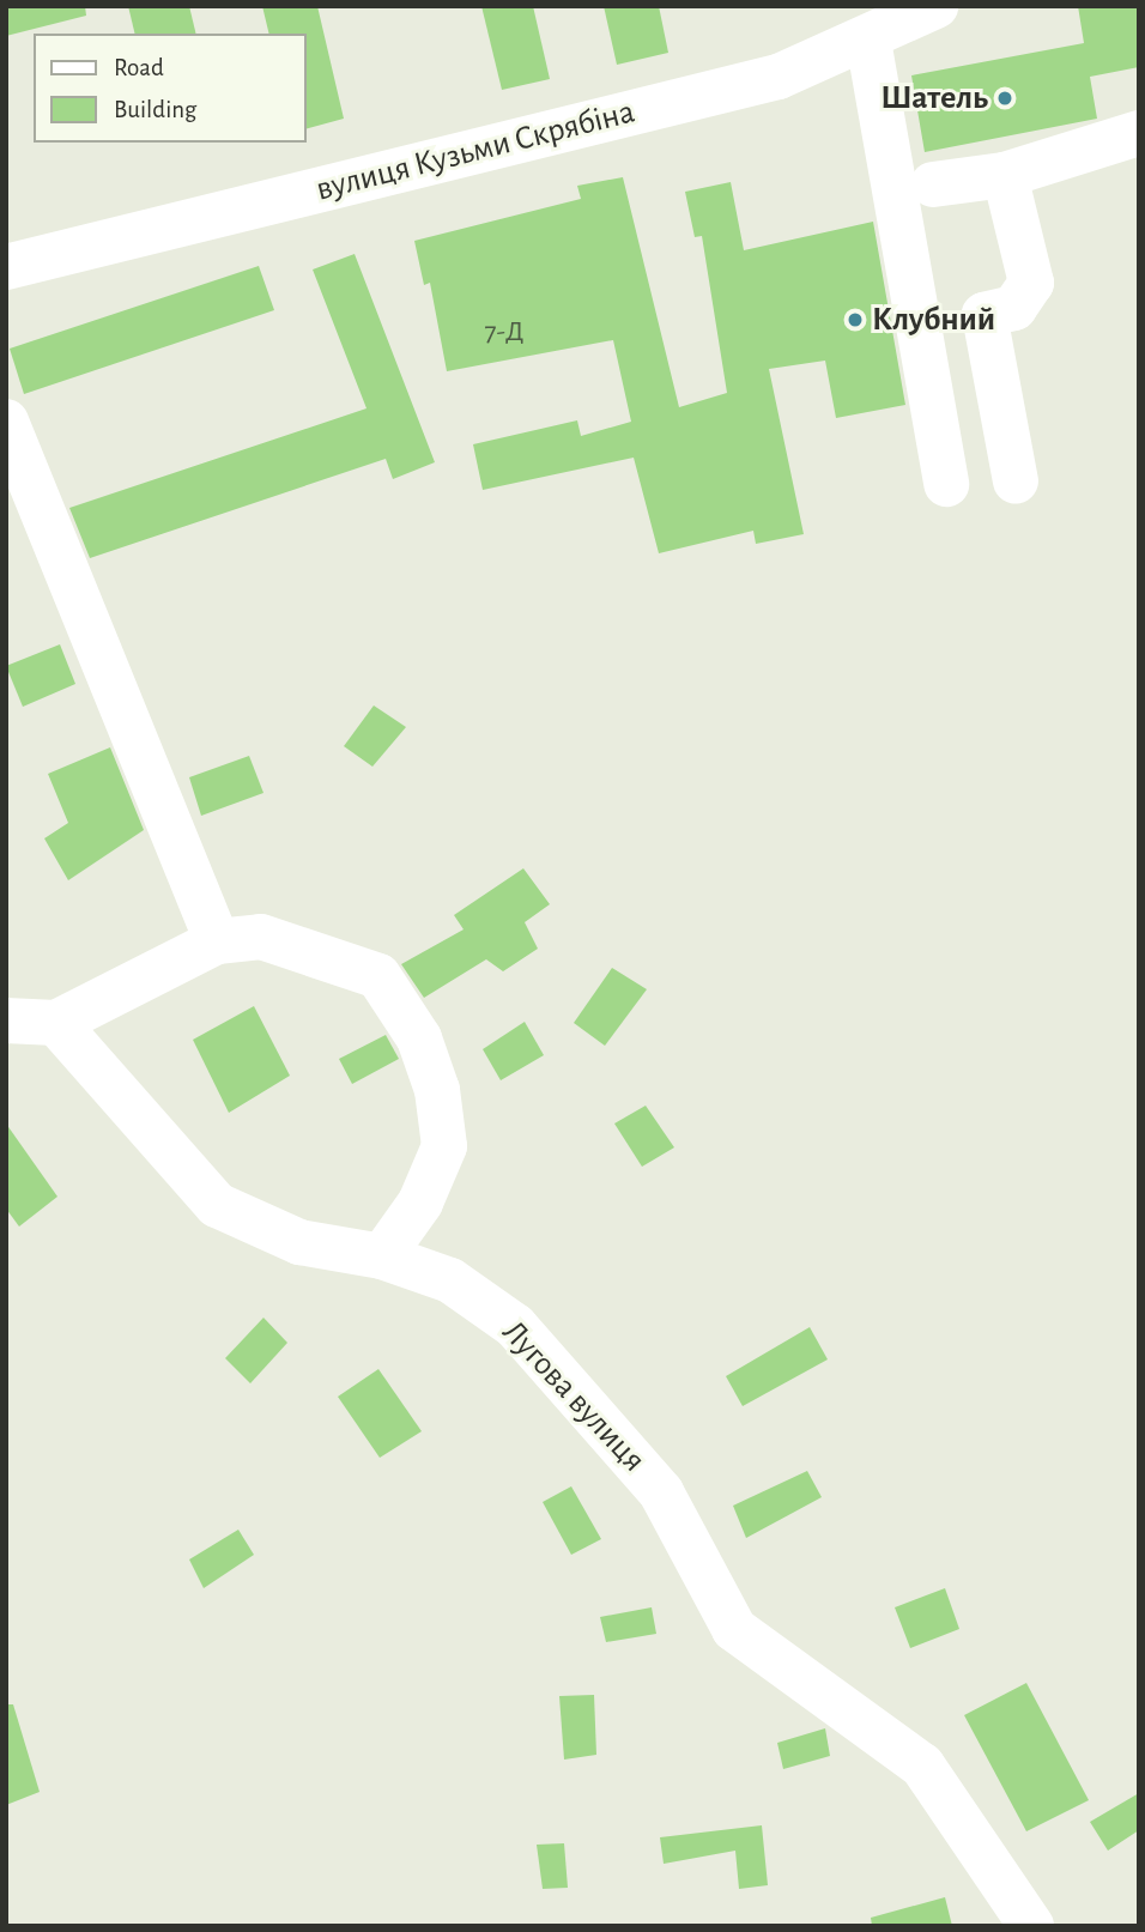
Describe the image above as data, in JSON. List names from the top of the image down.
{
  "streets": {
    "street": ["вулиця Кузьми Скрябіна", "Лугова вулиця"]
  },
  "places": ["Шатель", "Клубний"],
  "house_numbers": ["7-Д"],
  "legend": ["Road", "Building"]
}
